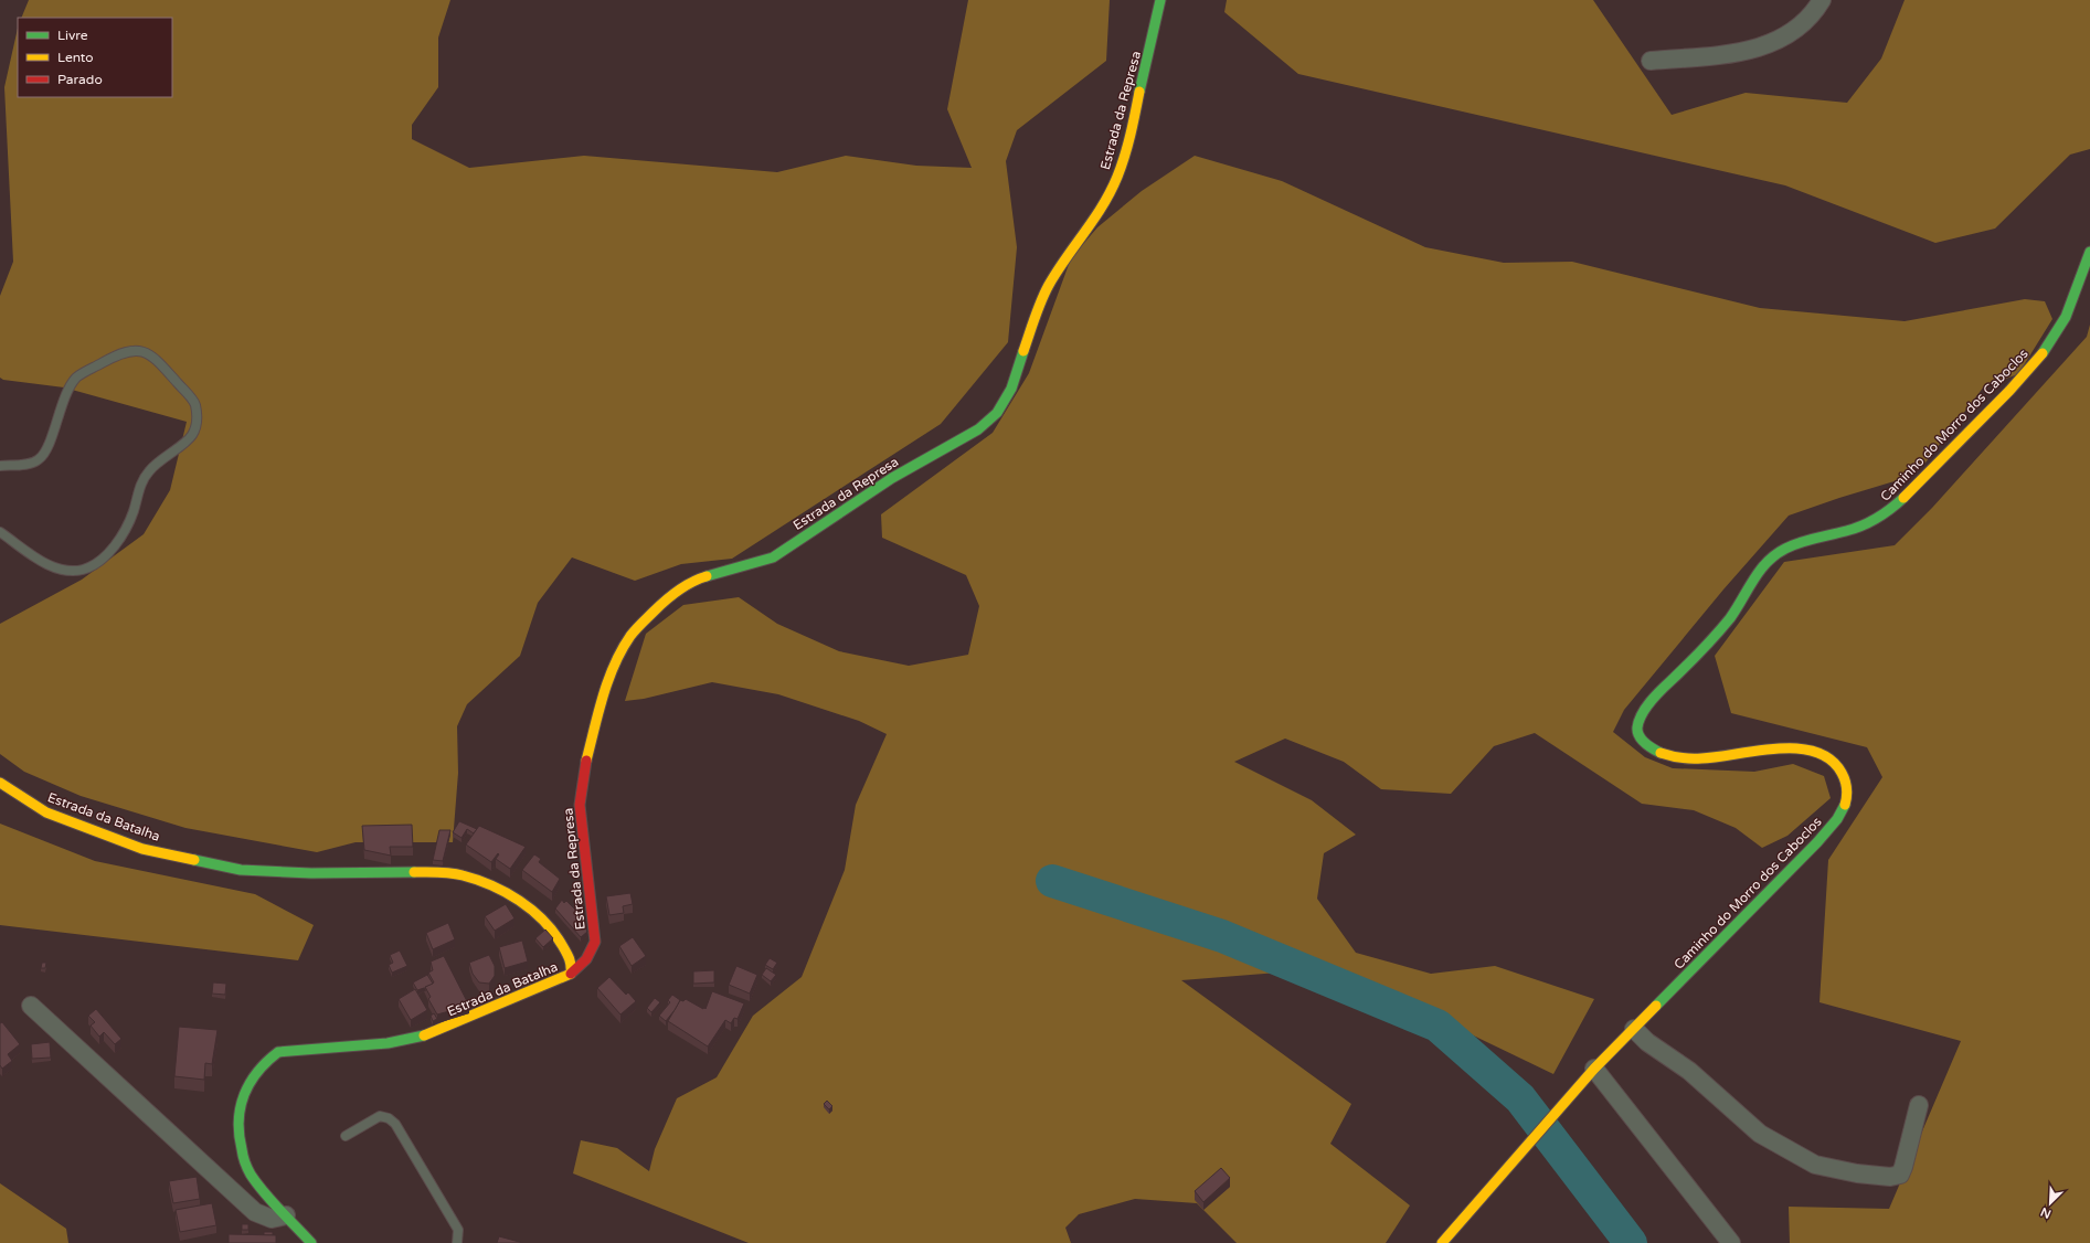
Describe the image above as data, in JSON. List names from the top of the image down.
{
  "streets": {
    "street": ["Estrada da Represa", "Caminho do Morro dos Caboclos", "Estrada da Batalha"]
  },
  "crossings": [
    ["Estrada da Represa", "Estrada da Batalha"]
  ],
  "legend": ["Livre", "Lento", "Parado"],
  "north": "bottom left"
}
